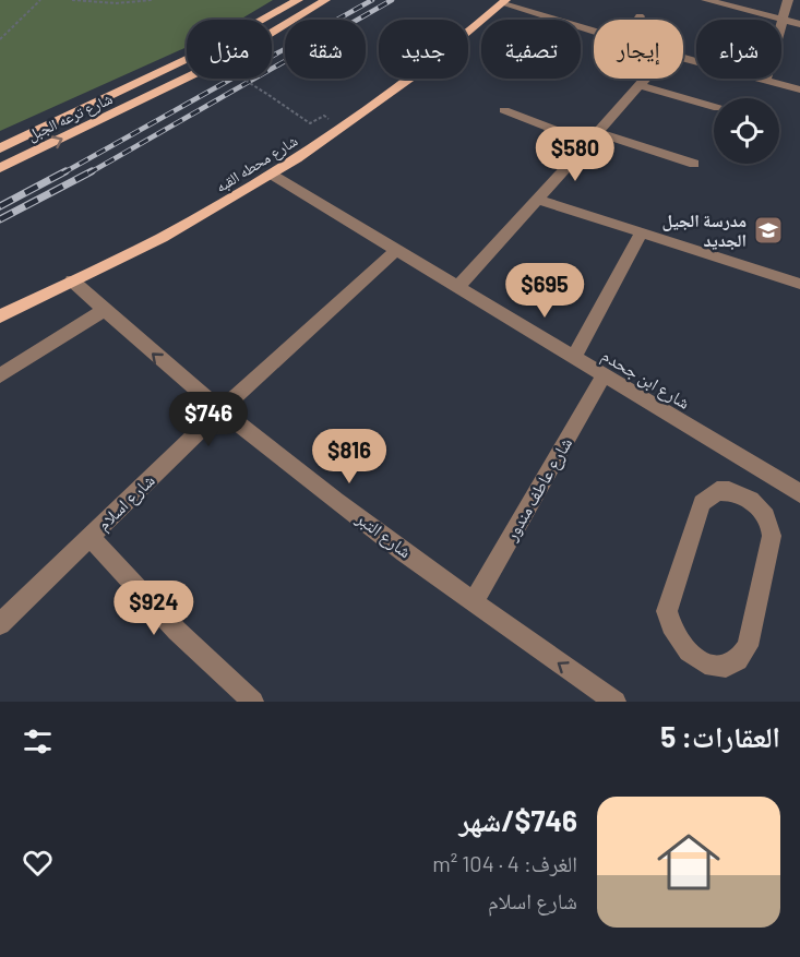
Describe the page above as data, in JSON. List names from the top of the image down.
{
  "streets": {
    "main road": ["شارع ترعه الجبل", "شارع محطه القبه"],
    "street": [
      "شارع ابن جحدم",
      "شارع عاطف مندور",
      "شارع اسلام",
      "شارع التبر"
    ]
  },
  "crossings": [
    ["شارع محطه القبه", "شارع ابن جحدم"],
    ["شارع محطه القبه", "شارع التبر"],
    ["شارع ابن جحدم", "شارع عاطف مندور"],
    ["شارع ابن جحدم", "شارع اسلام"],
    ["شارع عاطف مندور", "شارع التبر"],
    ["شارع اسلام", "شارع التبر"]
  ],
  "one_way": ["شارع التبر"],
  "places": {
    "school or university": ["مدرسة الجيل الجديد"]
  },
  "page": {
    "chip": [
      "شراء",
      "إيجار",
      "تصفية",
      "جديد",
      "شقة",
      "منزل"
    ],
    "price": [
      "$580",
      "$695",
      "$746",
      "$816",
      "$924"
    ],
    "heading": "العقارات: 5",
    "list": [
      {
        "name": "$746/شهر",
        "note": "الغرف: 4 · 104 m² · شارع اسلام"
      }
    ]
  }
}
